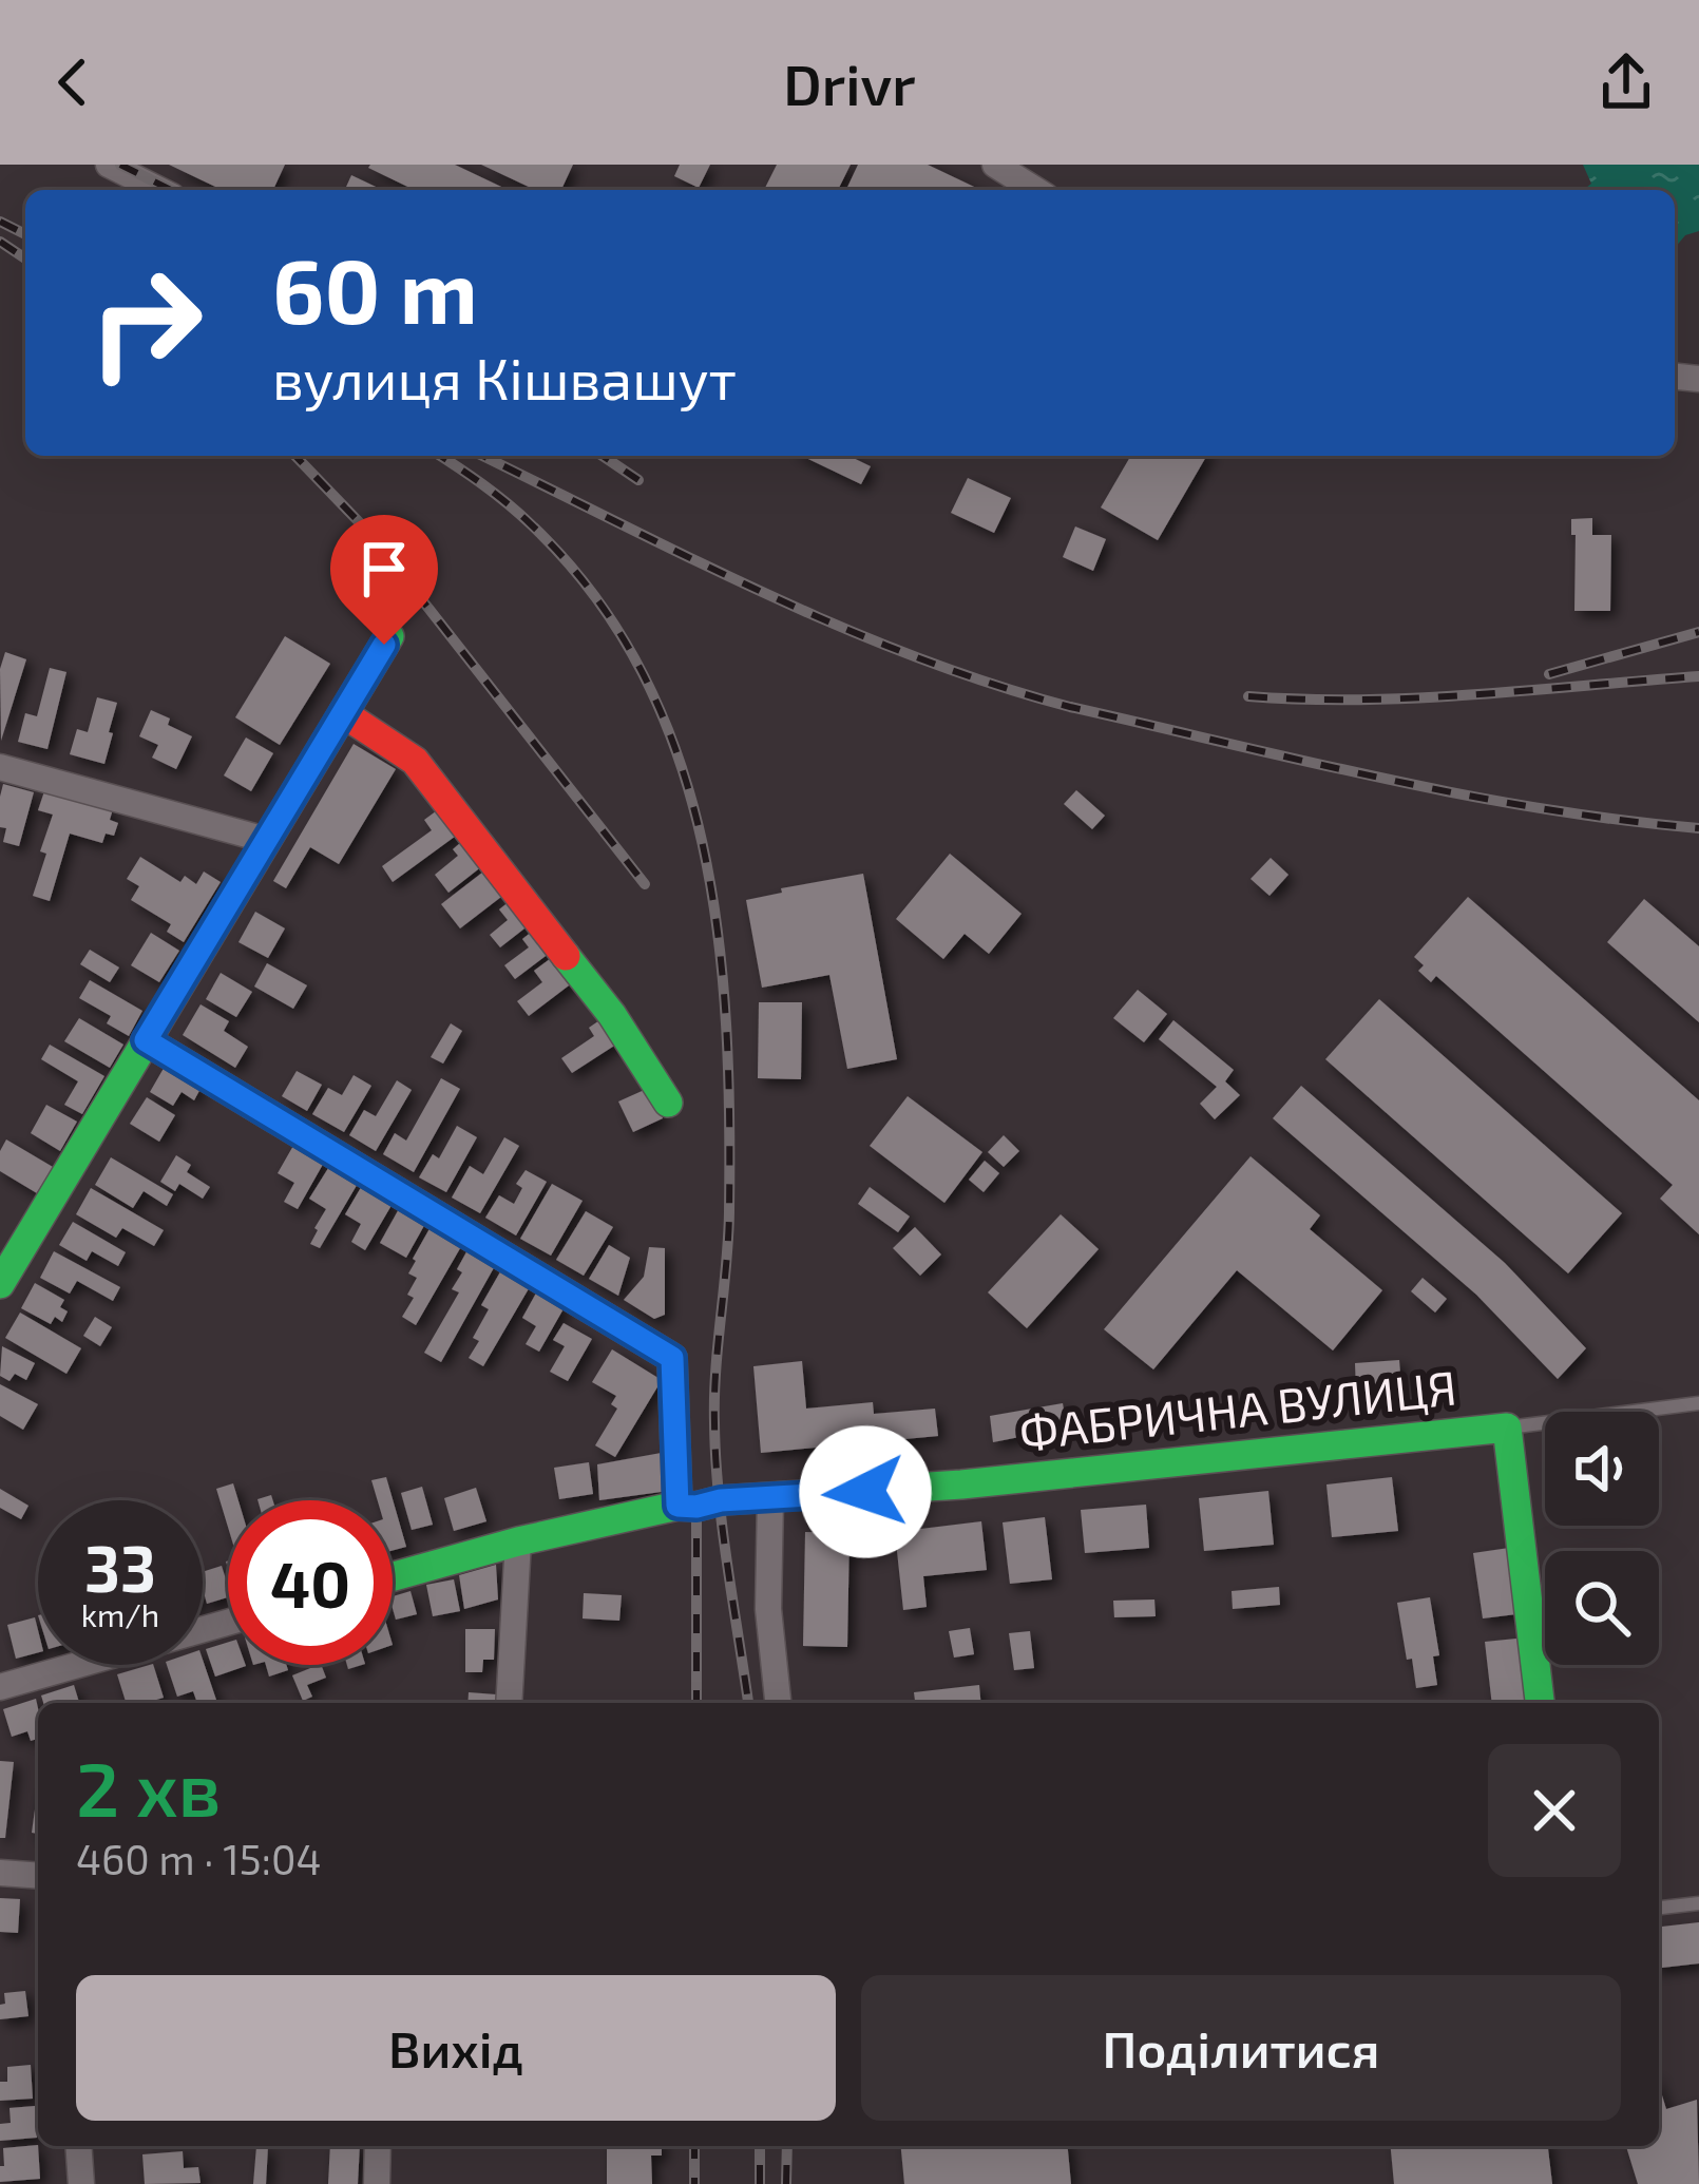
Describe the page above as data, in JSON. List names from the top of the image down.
{
  "streets": {
    "street": ["ФАБРИЧНА ВУЛИЦЯ"]
  },
  "page": {
    "header": "Drivr",
    "turn": ["60 m", "вулиця Кішвашут"],
    "speed": "33 km/h",
    "limit": "40",
    "heading": ["2 хв", "460 m · 15:04"],
    "buttons": ["Вихід", "Поділитися"]
  }
}
